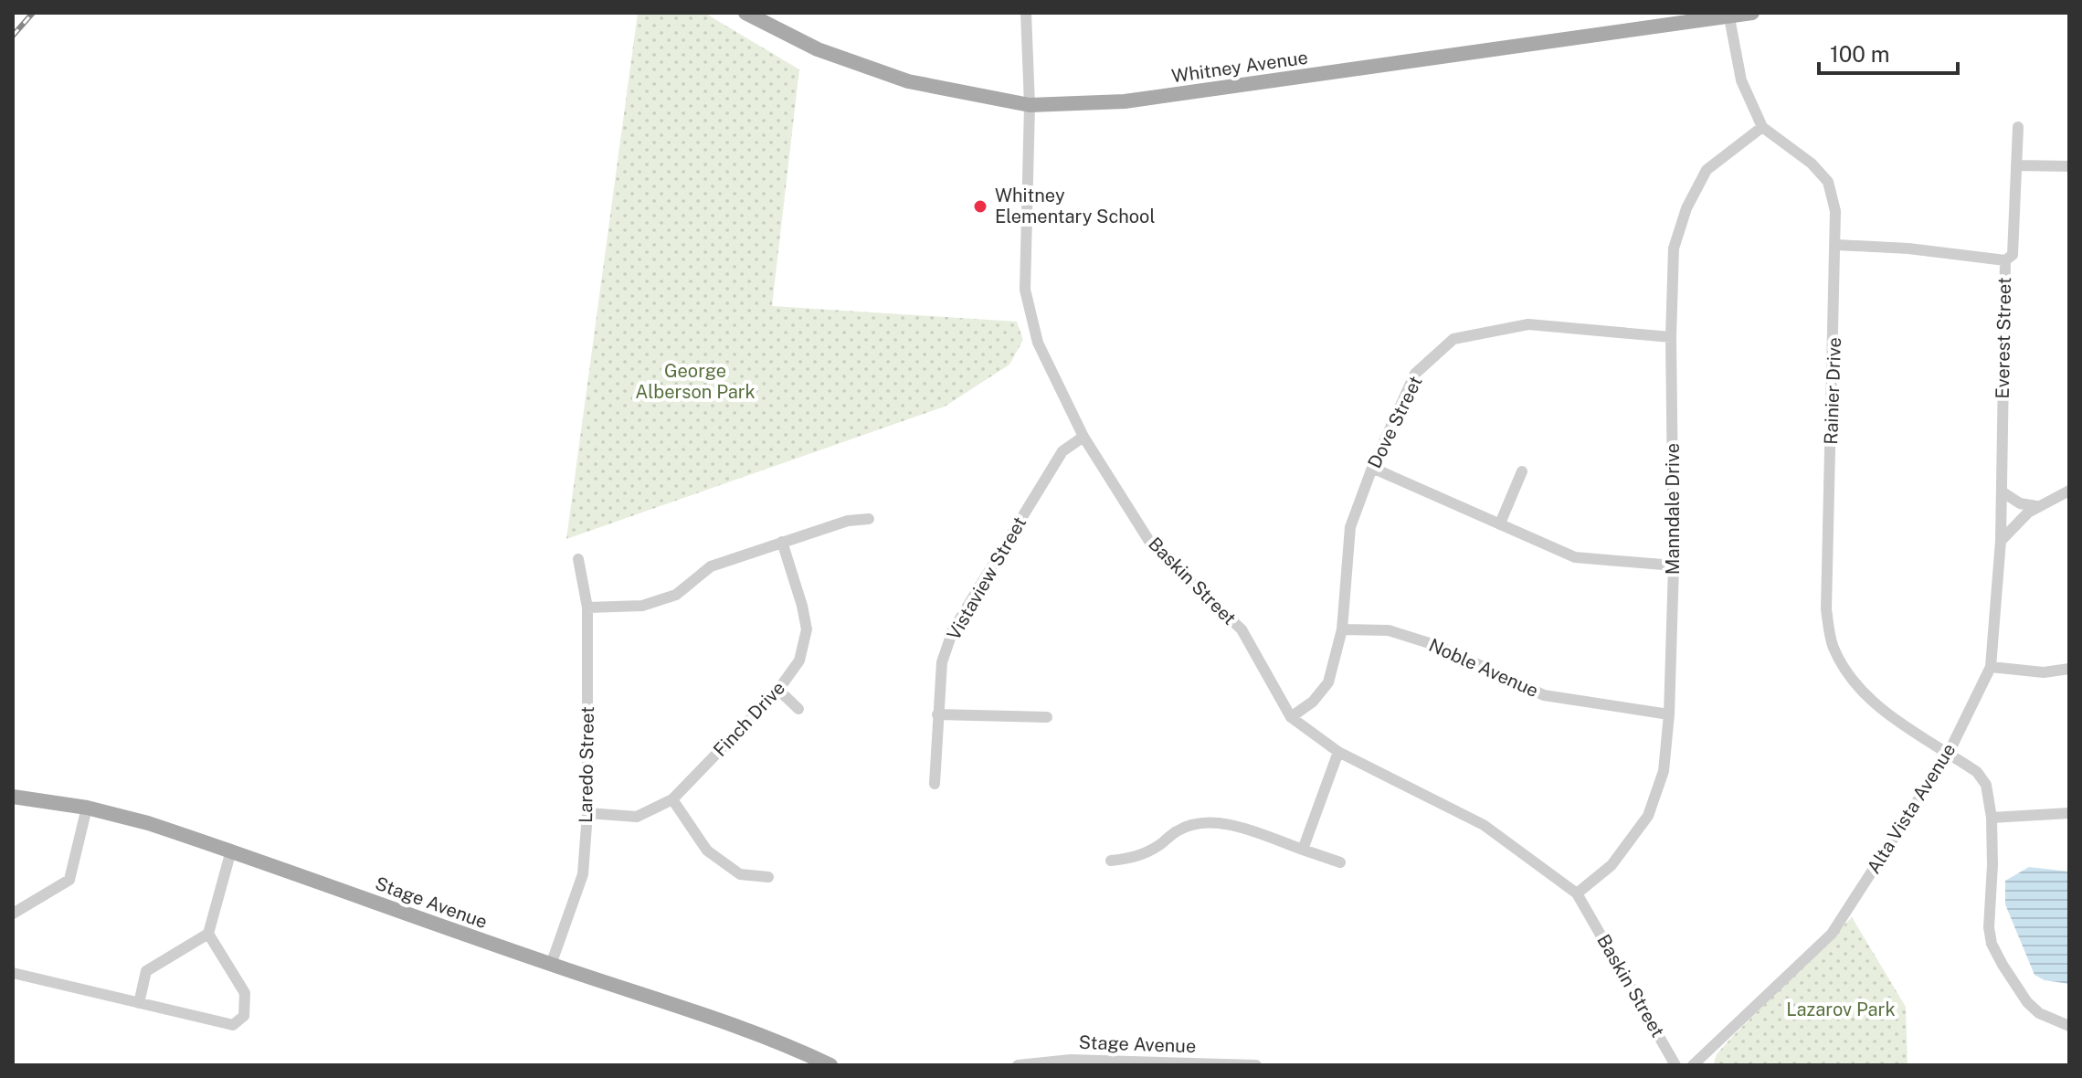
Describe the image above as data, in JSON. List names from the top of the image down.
{
  "streets": {
    "main road": ["Whitney Avenue", "Stage Avenue"],
    "street": [
      "Everest Street",
      "Rainier Drive",
      "Dove Street",
      "Manndale Drive",
      "Vistaview Street",
      "Baskin Street",
      "Noble Avenue",
      "Finch Drive",
      "Laredo Street",
      "Alta Vista Avenue"
    ]
  },
  "crossings": [
    ["Whitney Avenue", "Rainier Drive"],
    ["Whitney Avenue", "Baskin Street"],
    ["Everest Street", "Rainier Drive"],
    ["Everest Street", "Alta Vista Avenue"],
    ["Rainier Drive", "Manndale Drive"],
    ["Rainier Drive", "Alta Vista Avenue"],
    ["Dove Street", "Manndale Drive"],
    ["Dove Street", "Baskin Street"],
    ["Dove Street", "Noble Avenue"],
    ["Manndale Drive", "Baskin Street"],
    ["Manndale Drive", "Noble Avenue"],
    ["Vistaview Street", "Baskin Street"],
    ["Finch Drive", "Laredo Street"],
    ["Laredo Street", "Stage Avenue"]
  ],
  "parks": ["George Alberson Park", "Lazarov Park"],
  "places": ["Whitney Elementary School"],
  "scale_bar": "100 m"
}
